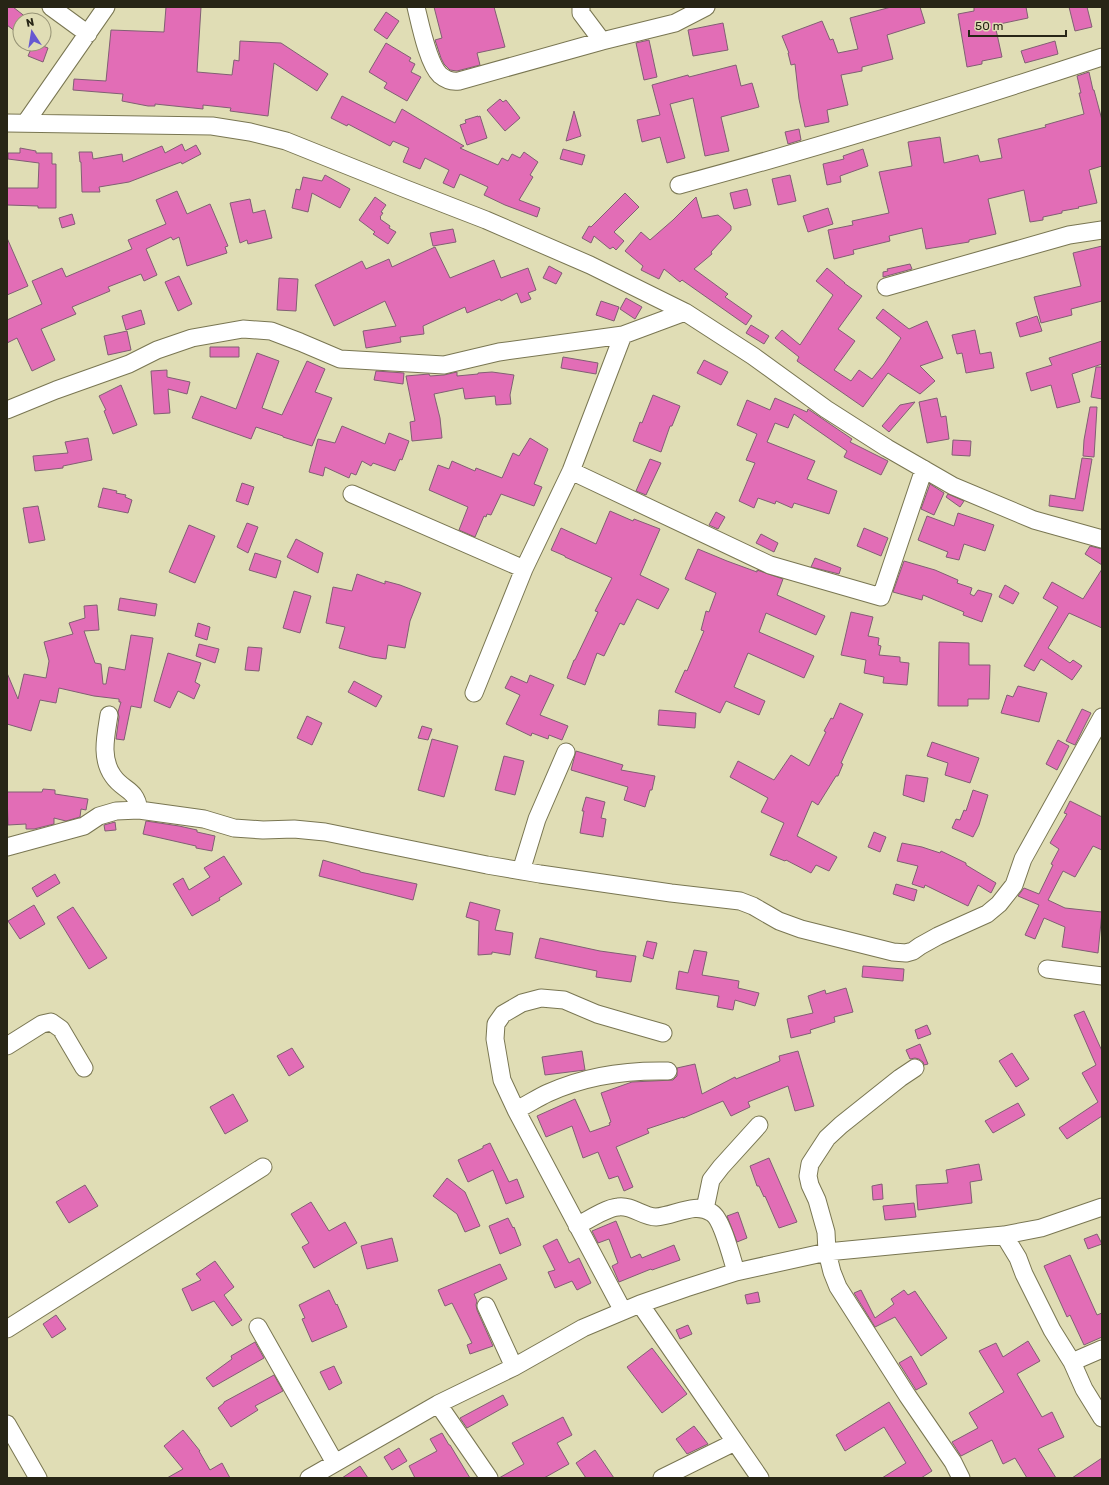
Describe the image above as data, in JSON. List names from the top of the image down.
{
  "scale_bar": "50 m",
  "north": "top"
}
